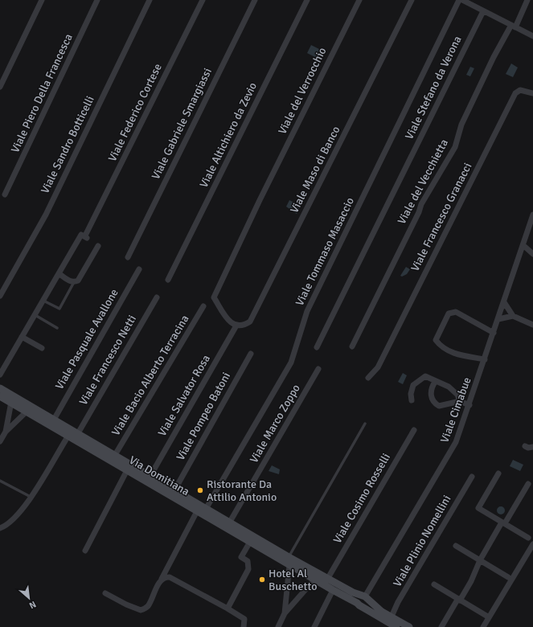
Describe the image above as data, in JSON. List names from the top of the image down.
{
  "streets": {
    "main road": ["Via Domitiana"],
    "street": [
      "Viale Stefano da Verona",
      "Viale del Verrocchio",
      "Viale Piero Della Francesca",
      "Viale Federico Cortese",
      "Viale Gabriele Smargiassi",
      "Viale Altichiero da Zevio",
      "Viale Sandro Botticelli",
      "Viale Maso di Banco",
      "Viale del Vecchietta",
      "Viale Francesco Granacci",
      "Viale Tommaso Masaccio",
      "Viale Pasquale Avallone",
      "Viale Francesco Netti",
      "Viale Bacio Alberto Terracina",
      "Viale Salvator Rosa",
      "Viale Cimabue",
      "Viale Pompeo Batoni",
      "Viale Marco Zoppo",
      "Viale Cosimo Rosselli",
      "Viale Plinio Nomellini"
    ]
  },
  "crossings": [
    ["Viale del Verrocchio", "Viale Maso di Banco"],
    ["Viale del Verrocchio", "Viale Salvator Rosa"],
    ["Viale Maso di Banco", "Viale Salvator Rosa"],
    ["Viale Tommaso Masaccio", "Via Domitiana"],
    ["Viale Pasquale Avallone", "Via Domitiana"],
    ["Viale Francesco Netti", "Via Domitiana"],
    ["Viale Bacio Alberto Terracina", "Via Domitiana"],
    ["Viale Salvator Rosa", "Via Domitiana"],
    ["Viale Cimabue", "Via Domitiana"],
    ["Viale Pompeo Batoni", "Via Domitiana"],
    ["Viale Marco Zoppo", "Via Domitiana"],
    ["Via Domitiana", "Viale Cosimo Rosselli"],
    ["Via Domitiana", "Viale Plinio Nomellini"]
  ],
  "places": ["Ristorante Da Attilio Antonio", "Hotel Al Buschetto"],
  "north": "bottom right"
}
